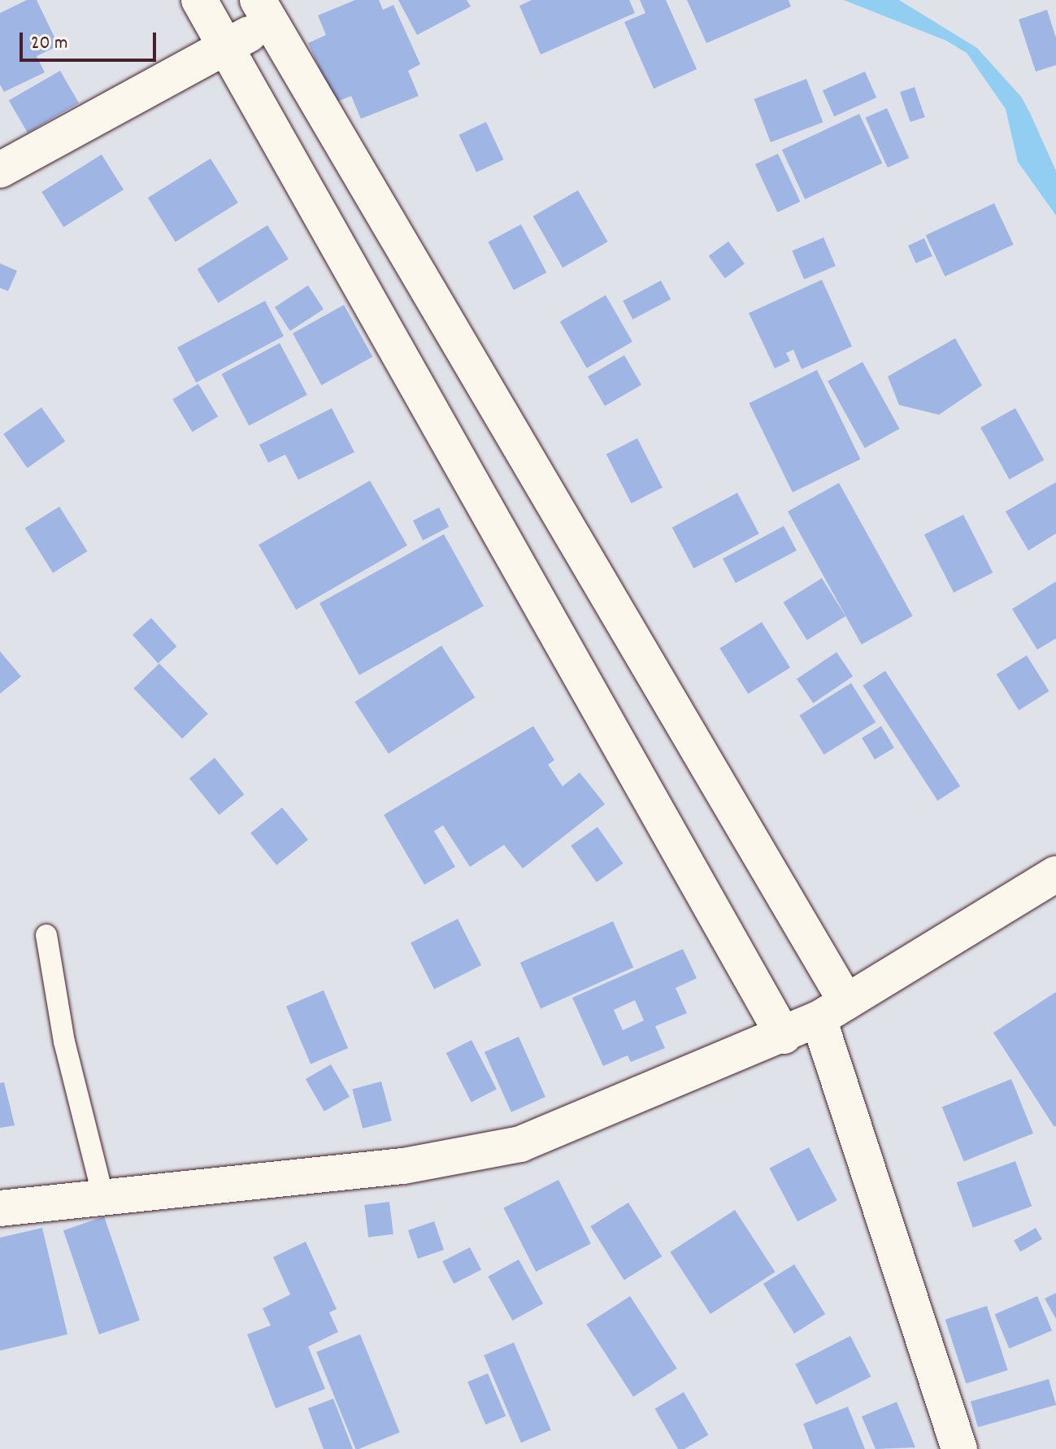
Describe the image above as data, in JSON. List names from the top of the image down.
{
  "scale_bar": "20 m"
}
